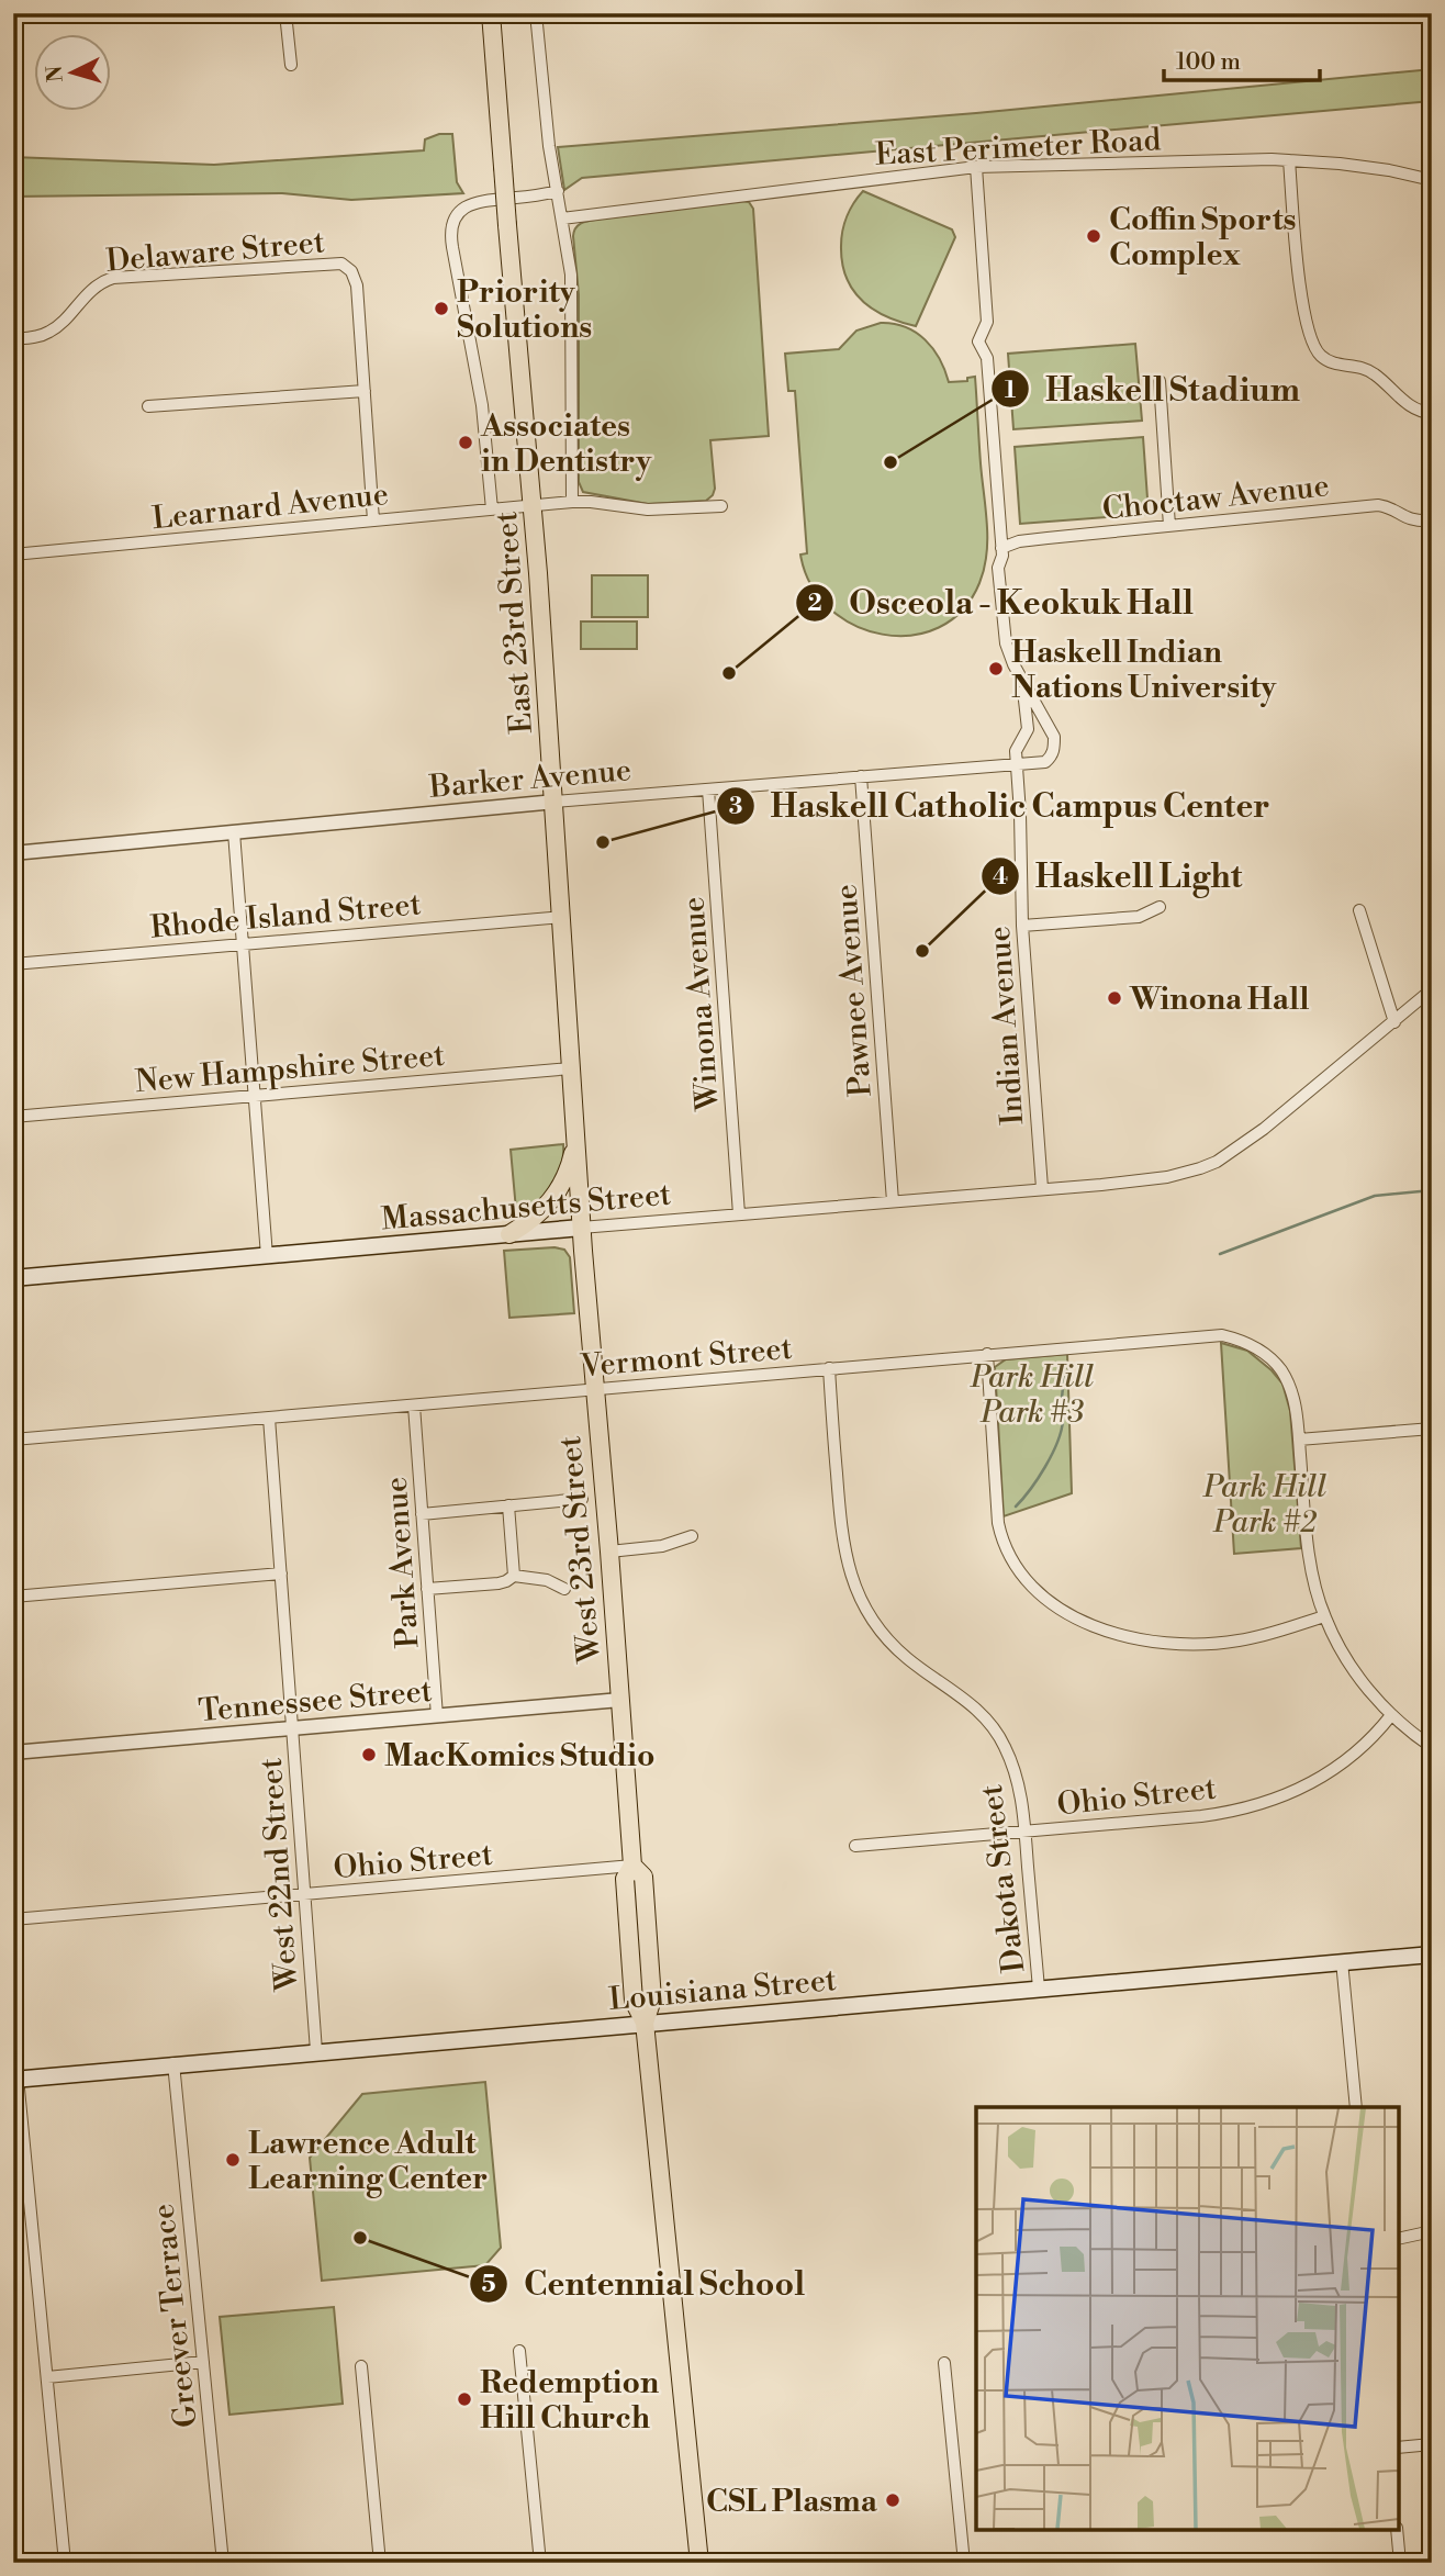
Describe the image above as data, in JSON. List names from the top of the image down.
{
  "streets": {
    "main road": [
      "East 23rd Street",
      "Massachusetts Street",
      "West 23rd Street",
      "Louisiana Street"
    ],
    "street": [
      "East Perimeter Road",
      "Delaware Street",
      "Choctaw Avenue",
      "Learnard Avenue",
      "Barker Avenue",
      "Rhode Island Street",
      "Pawnee Avenue",
      "Winona Avenue",
      "Indian Avenue",
      "New Hampshire Street",
      "Vermont Street",
      "Park Avenue",
      "Tennessee Street",
      "Ohio Street",
      "West 22nd Street",
      "Dakota Street",
      "Greever Terrace"
    ]
  },
  "crossings": [
    ["East Perimeter Road", "Indian Avenue"],
    ["Choctaw Avenue", "Indian Avenue"],
    ["Learnard Avenue", "East 23rd Street"],
    ["East 23rd Street", "Barker Avenue"],
    ["East 23rd Street", "Rhode Island Street"],
    ["East 23rd Street", "New Hampshire Street"],
    ["East 23rd Street", "Massachusetts Street"],
    ["East 23rd Street", "West 23rd Street"],
    ["Barker Avenue", "Pawnee Avenue"],
    ["Barker Avenue", "Winona Avenue"],
    ["Barker Avenue", "Indian Avenue"],
    ["Pawnee Avenue", "Massachusetts Street"],
    ["Winona Avenue", "Massachusetts Street"],
    ["Indian Avenue", "Massachusetts Street"],
    ["Massachusetts Street", "West 23rd Street"],
    ["Vermont Street", "West 23rd Street"],
    ["Vermont Street", "Park Avenue"],
    ["Vermont Street", "Ohio Street"],
    ["Vermont Street", "West 22nd Street"],
    ["Vermont Street", "Dakota Street"],
    ["West 23rd Street", "Tennessee Street"],
    ["West 23rd Street", "Ohio Street"],
    ["West 23rd Street", "Louisiana Street"],
    ["Park Avenue", "Tennessee Street"],
    ["Tennessee Street", "West 22nd Street"],
    ["Ohio Street", "West 22nd Street"],
    ["Ohio Street", "Dakota Street"],
    ["West 22nd Street", "Louisiana Street"],
    ["Dakota Street", "Louisiana Street"],
    ["Louisiana Street", "Greever Terrace"]
  ],
  "parks": ["Park Hill Park #3", "Park Hill Park #2"],
  "places": [
    "Coffin Sports Complex",
    "Priority Solutions",
    "Associates in Dentistry",
    "Haskell Stadium",
    "Haskell Indian Nations University",
    "Osceola - Keokuk Hall",
    "Haskell Catholic Campus Center",
    "Haskell Light",
    "Winona Hall",
    "MacKomics Studio",
    "Lawrence Adult Learning Center",
    "Centennial School",
    "Redemption Hill Church",
    "CSL Plasma"
  ],
  "scale_bar": "100 m",
  "north": "left"
}
